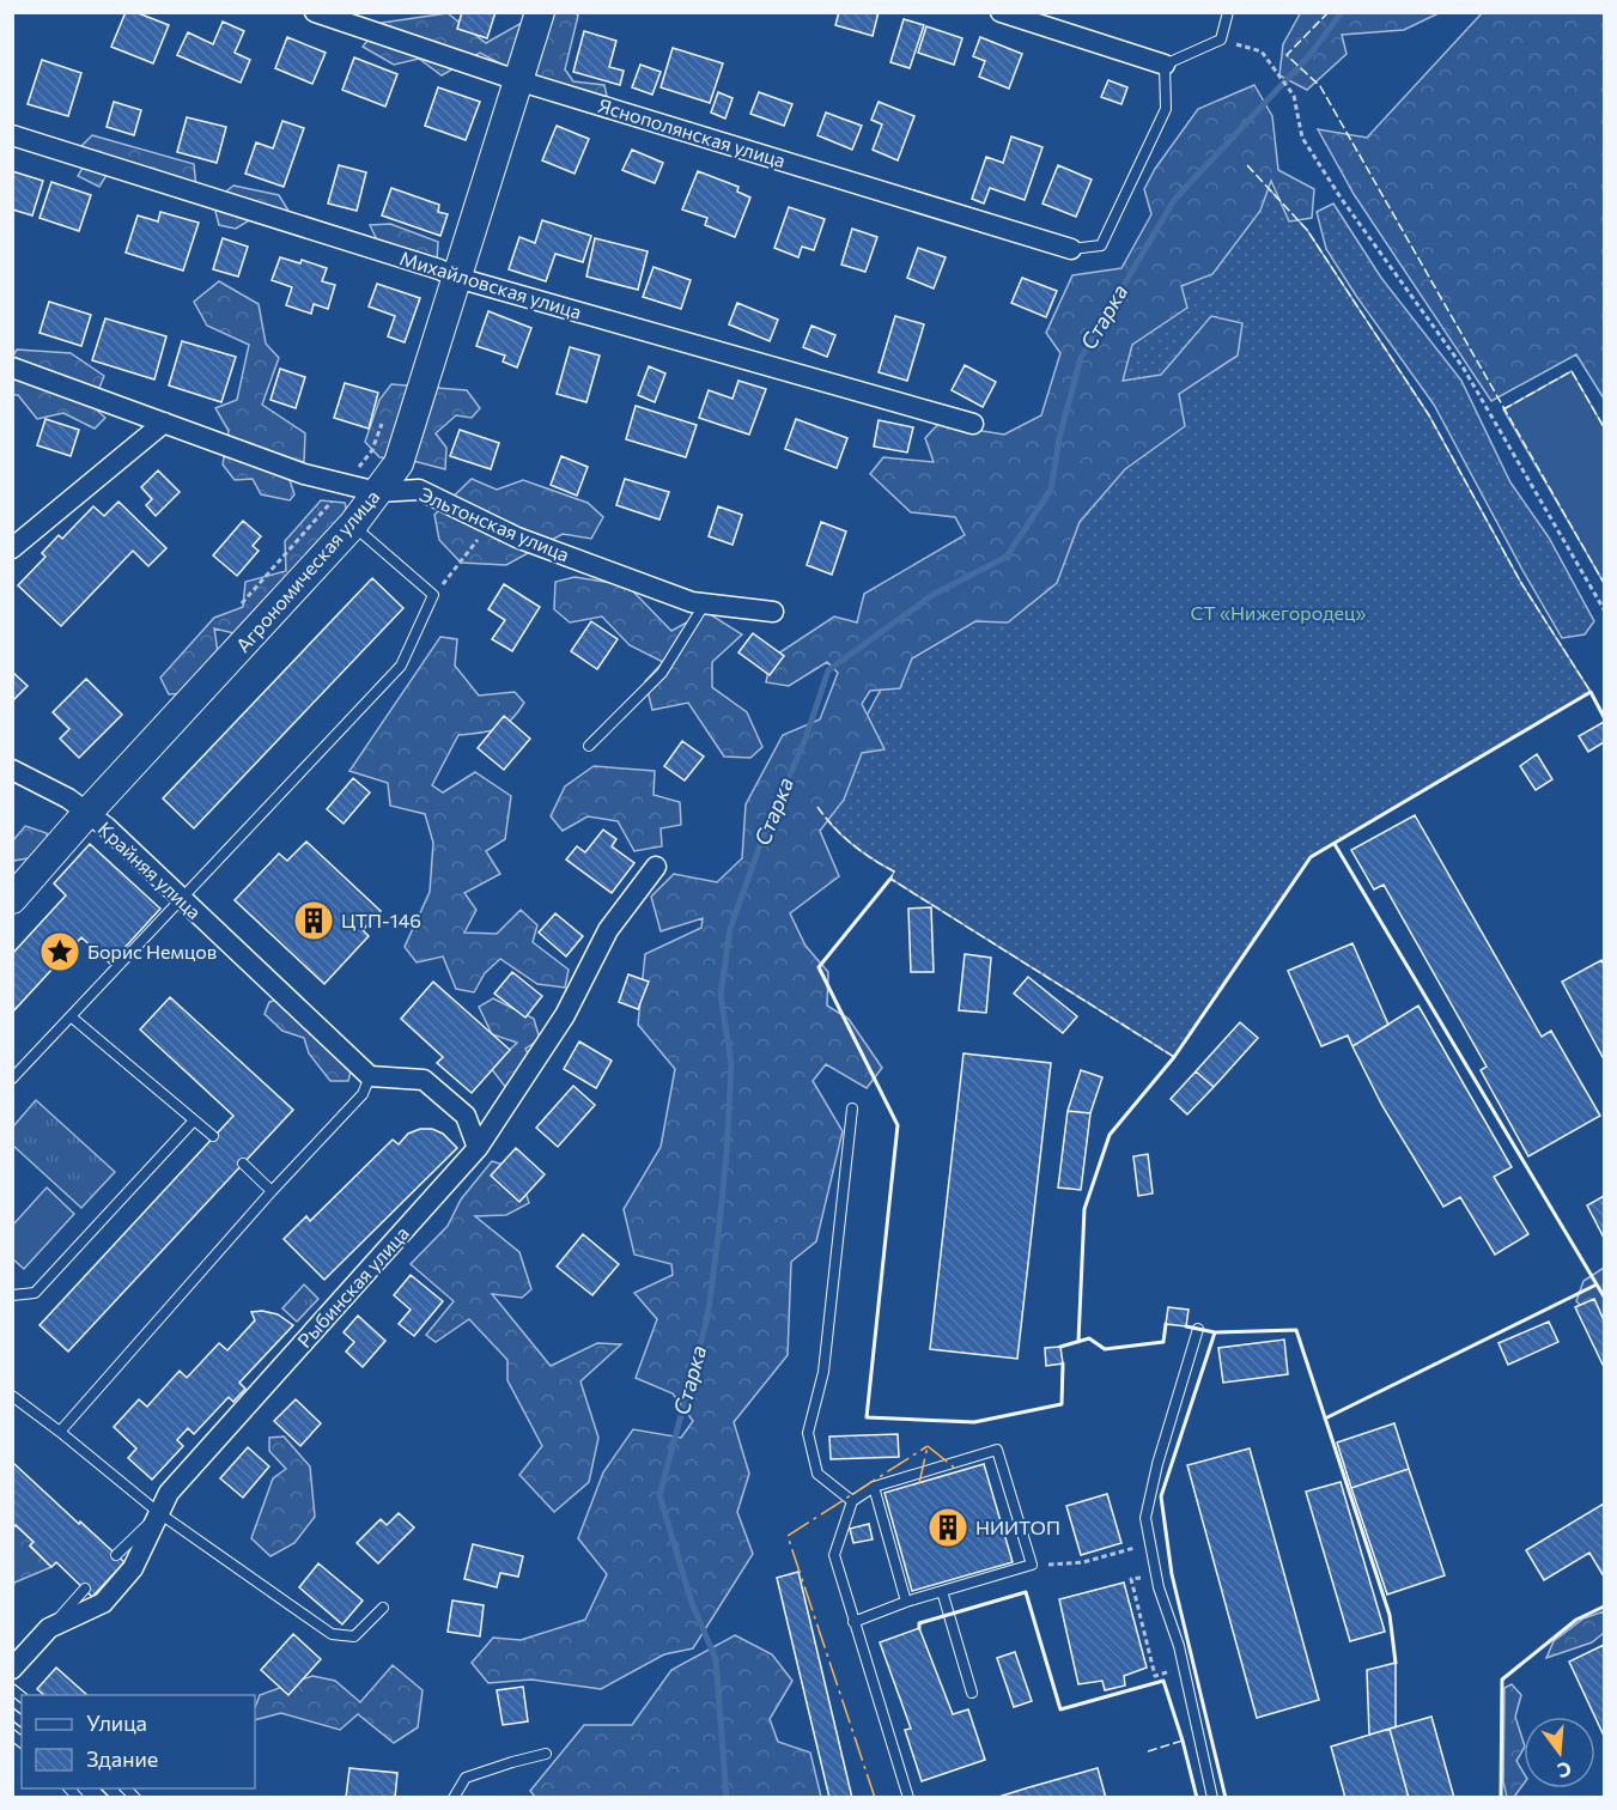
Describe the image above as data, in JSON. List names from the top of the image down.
{
  "streets": {
    "street": [
      "Яснополянская улица",
      "Михайловская улица",
      "Эльтонская улица",
      "Агрономическая улица",
      "Крайняя улица",
      "Рыбинская улица"
    ]
  },
  "crossings": [
    ["Яснополянская улица", "Агрономическая улица"],
    ["Михайловская улица", "Агрономическая улица"],
    ["Эльтонская улица", "Агрономическая улица"],
    ["Агрономическая улица", "Крайняя улица"]
  ],
  "water": ["Старка"],
  "parks": ["СТ «Нижегородец»"],
  "places": {
    "building": ["ЦТП-146", "НИИТОП"],
    "place": ["Борис Немцов"]
  },
  "legend": ["Улица", "Здание"],
  "north": "bottom"
}
